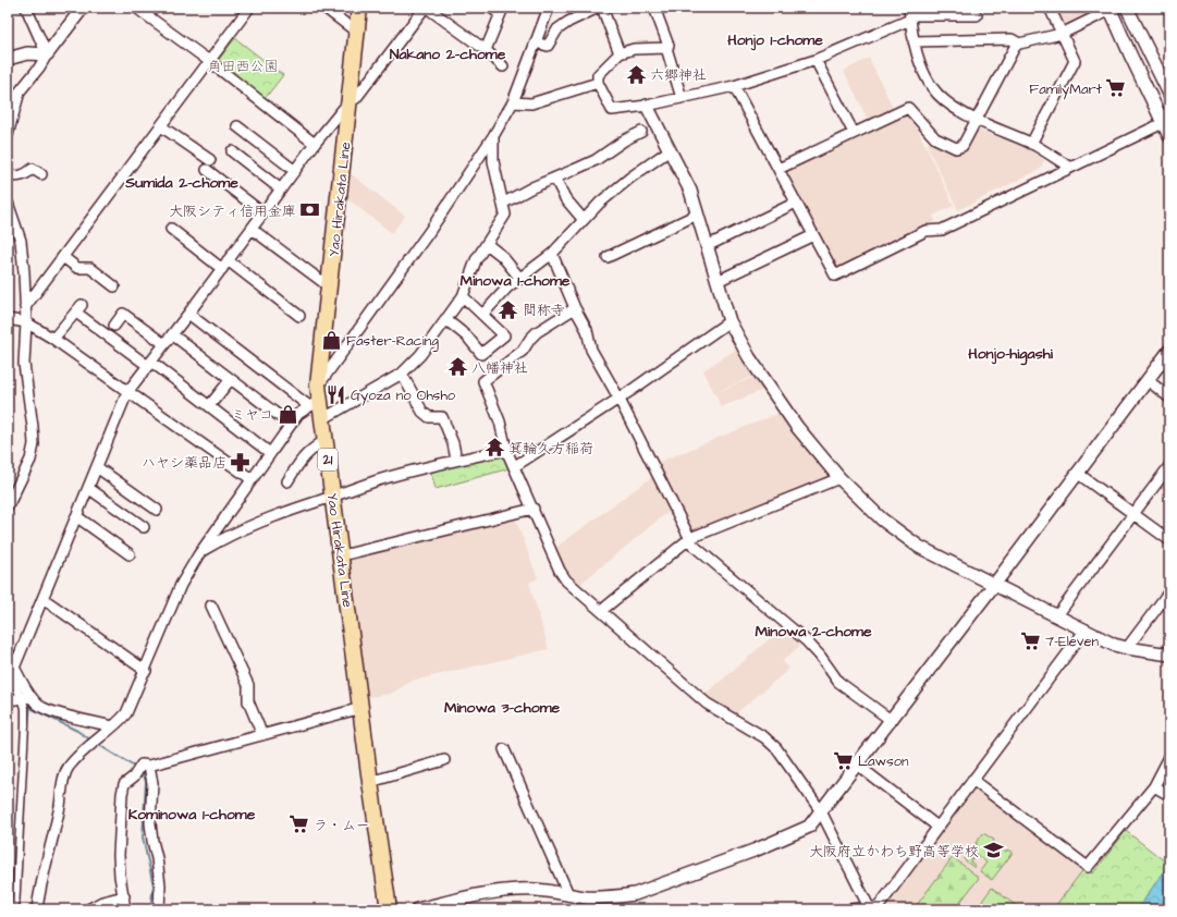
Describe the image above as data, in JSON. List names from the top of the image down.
{
  "streets": {
    "main road": ["Yao Hirakata Line", "21"]
  },
  "districts": [
    "Honjo 1-chome",
    "Nakano 2-chome",
    "Sumida 2-chome",
    "Minowa 1-chome",
    "Honjo-higashi",
    "Minowa 2-chome",
    "Minowa 3-chome",
    "Kominowa 1-chome"
  ],
  "parks": ["角田西公園"],
  "places": {
    "temple": [
      "六郷神社",
      "間称寺",
      "八幡神社",
      "箕輪久方稲荷"
    ],
    "supermarket": [
      "FamilyMart",
      "7-Eleven",
      "Lawson",
      "ラ・ムー"
    ],
    "bank": ["大阪シティ信用金庫"],
    "shop": ["Faster-Racing", "ミヤコ"],
    "restaurant": ["Gyoza no Ohsho"],
    "pharmacy": ["ハヤシ薬品店"],
    "school or university": ["大阪府立かわち野高等学校"]
  }
}
